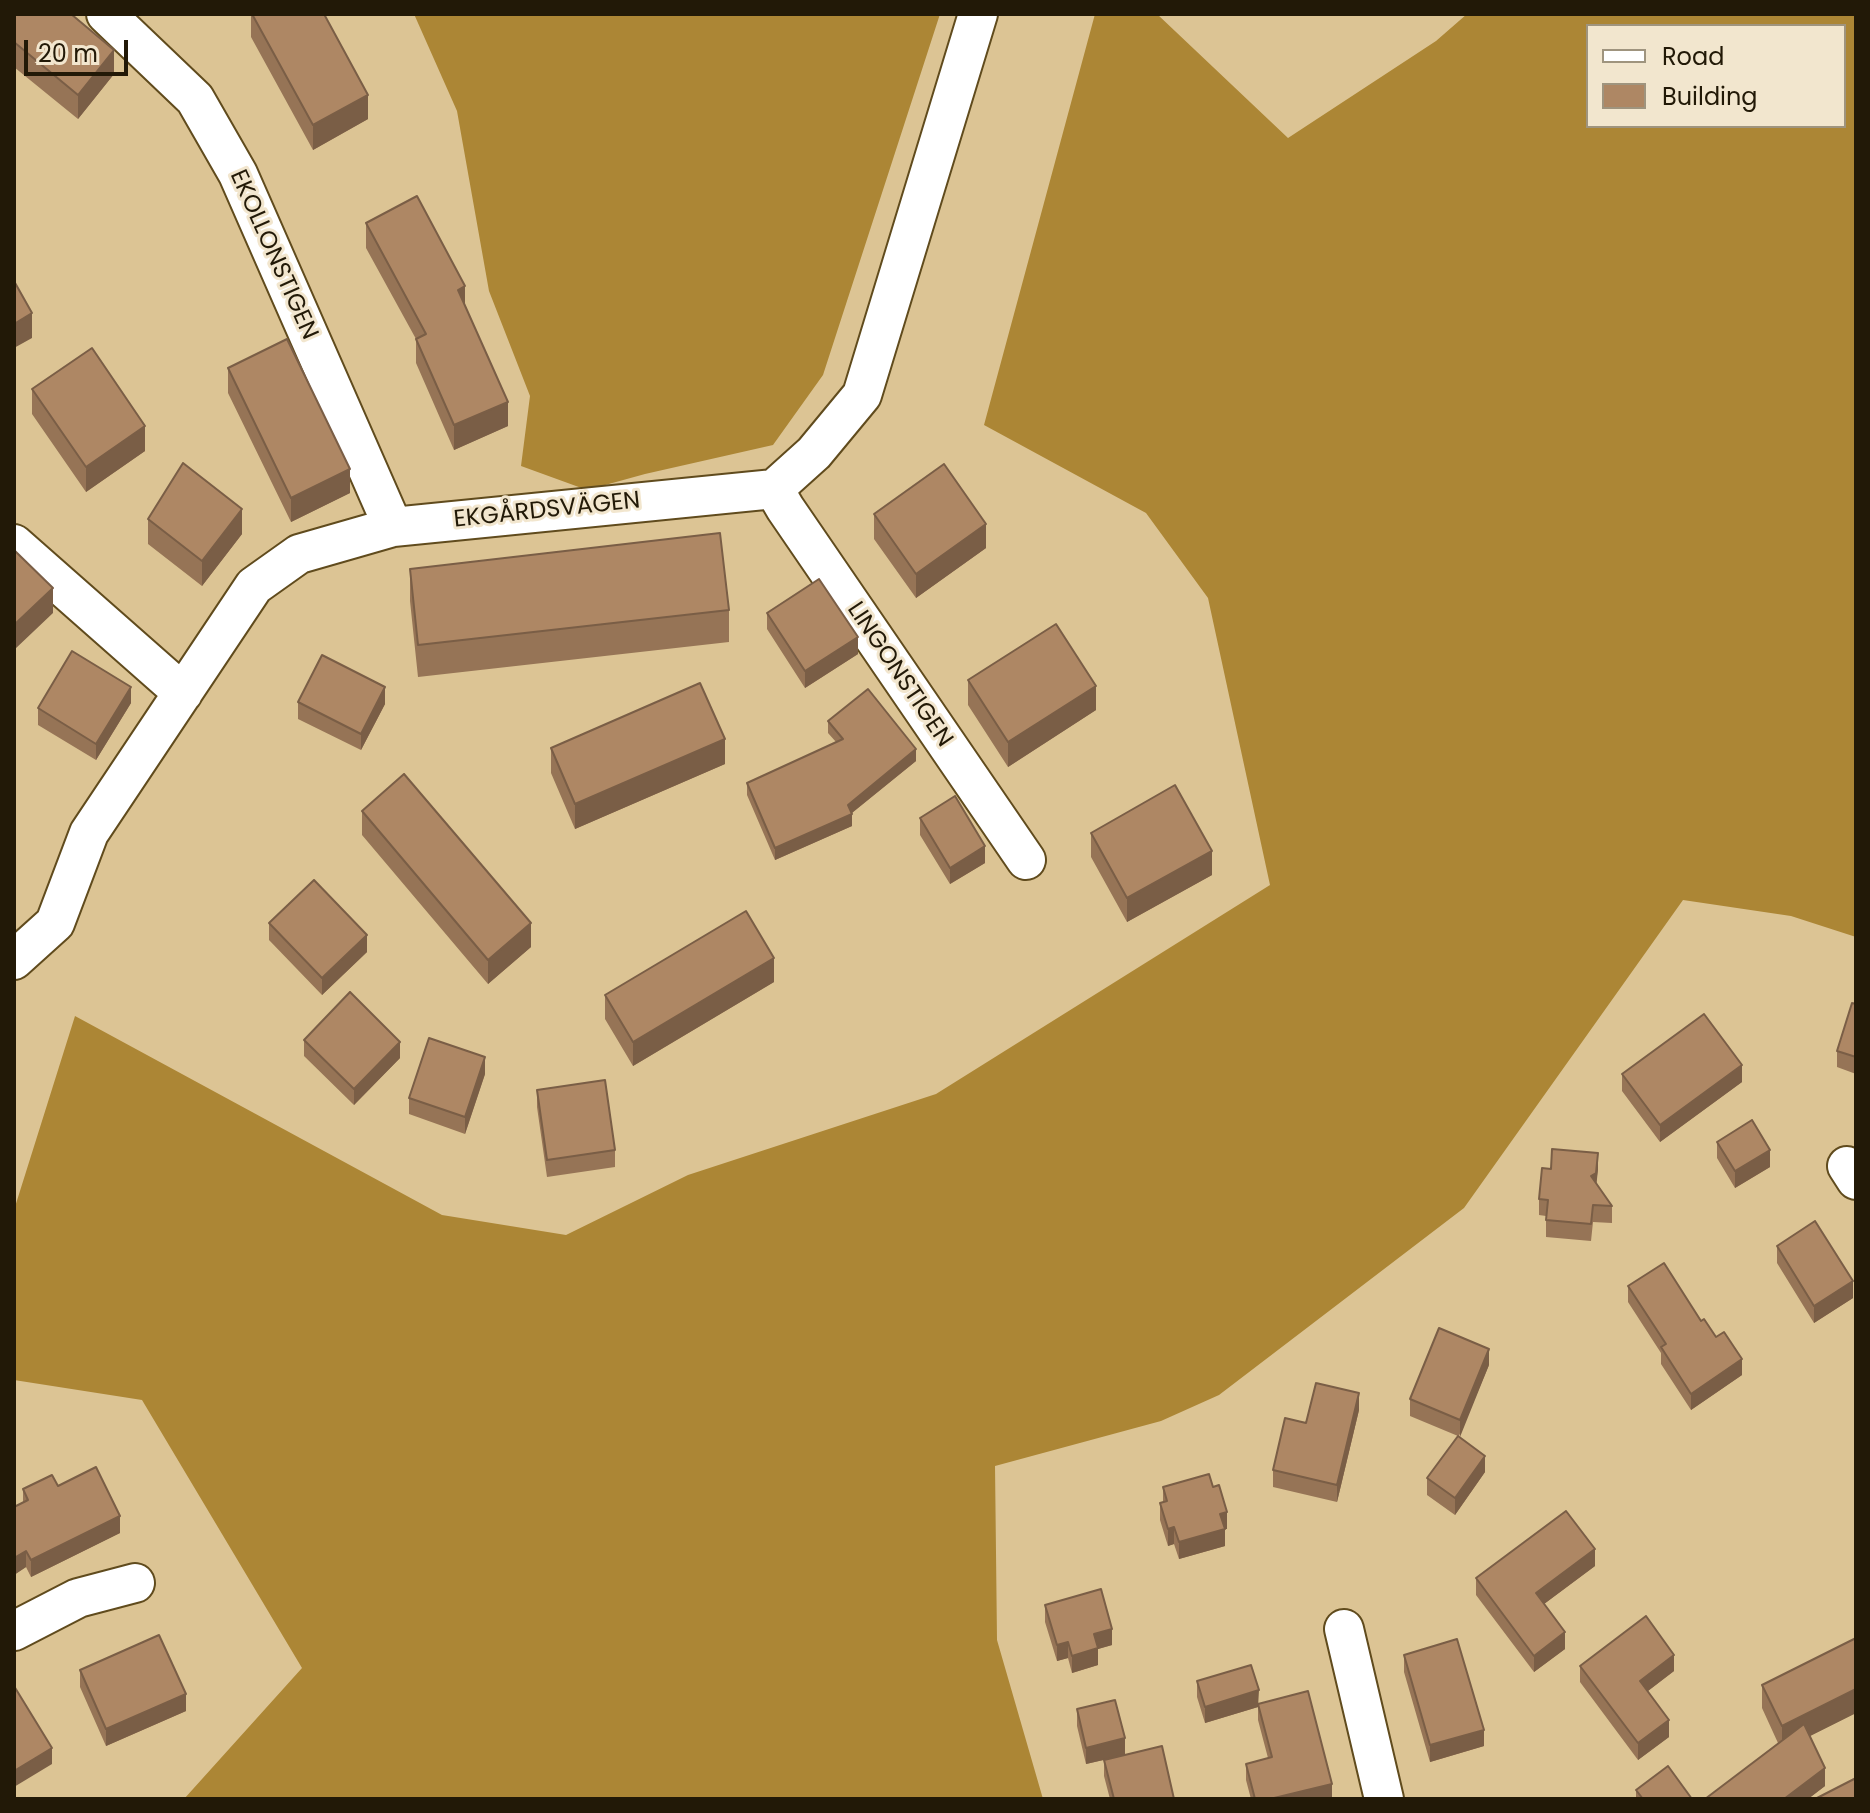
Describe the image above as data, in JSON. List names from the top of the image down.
{
  "streets": {
    "street": ["EKOLLONSTIGEN", "EKGÅRDSVÄGEN", "LINGONSTIGEN"]
  },
  "crossings": [
    ["EKOLLONSTIGEN", "EKGÅRDSVÄGEN"],
    ["EKGÅRDSVÄGEN", "LINGONSTIGEN"]
  ],
  "legend": ["Road", "Building"],
  "scale_bar": "20 m"
}
